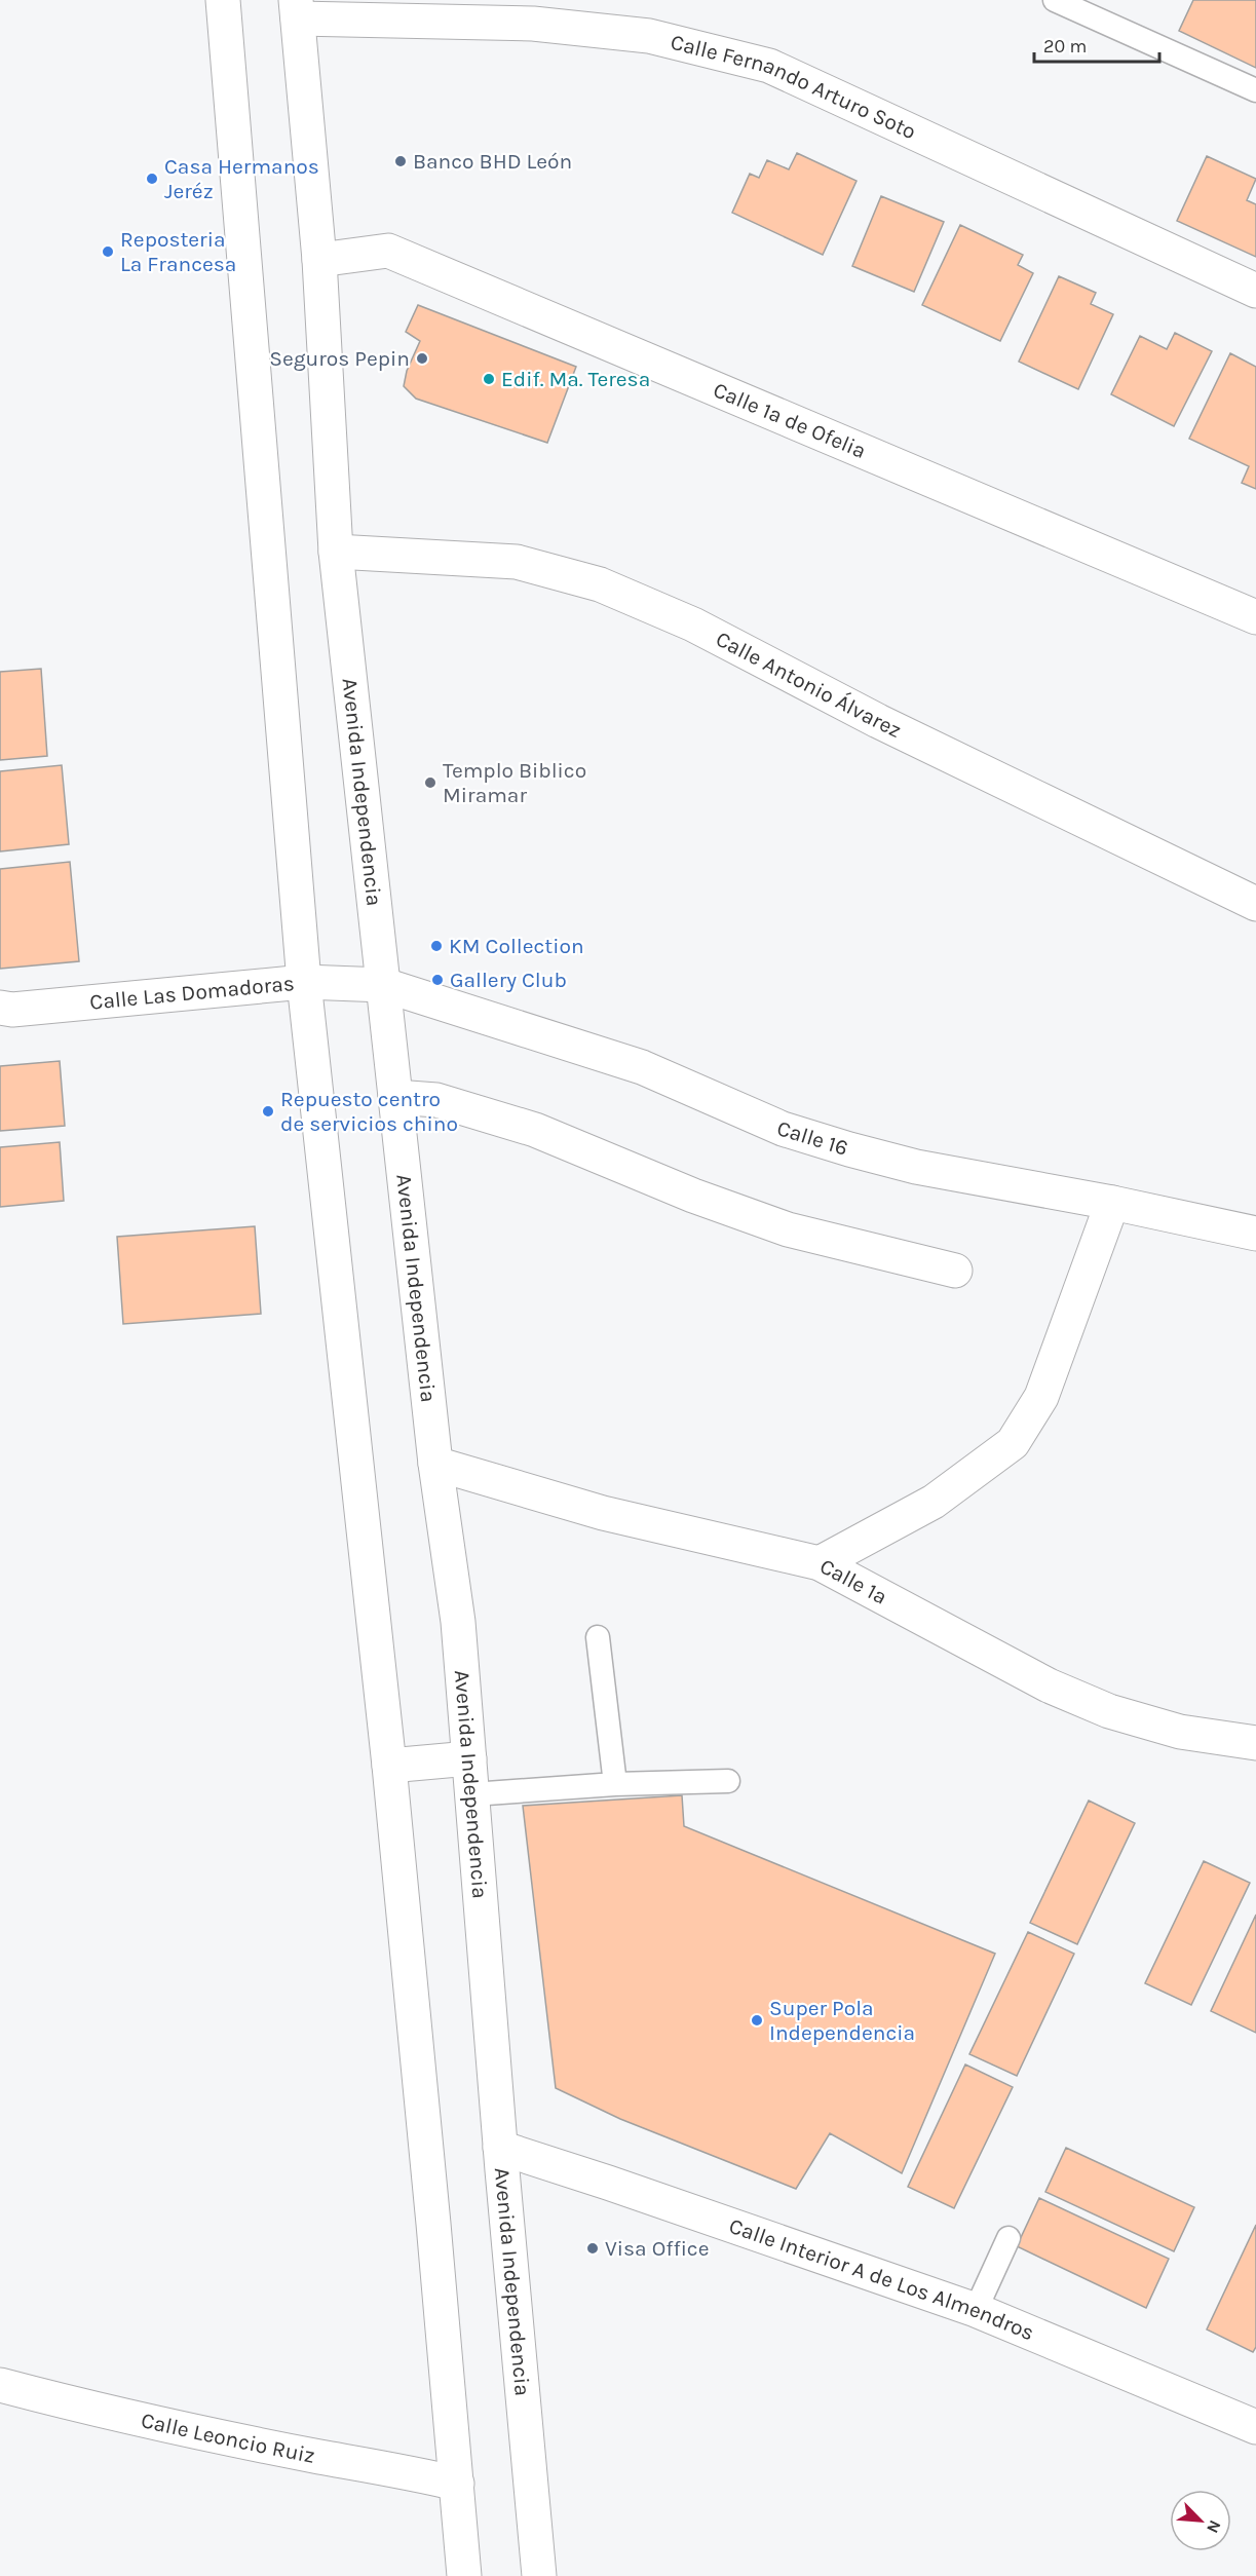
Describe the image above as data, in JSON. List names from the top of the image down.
{
  "streets": {
    "street": [
      "Calle Fernando Arturo Soto",
      "Calle 1a de Ofelia",
      "Calle Antonio Álvarez",
      "Avenida Independencia",
      "Calle Las Domadoras",
      "Calle 16",
      "Calle 1a",
      "Calle Interior A de Los Almendros",
      "Calle Leoncio Ruiz"
    ]
  },
  "crossings": [
    ["Calle Fernando Arturo Soto", "Avenida Independencia"],
    ["Calle 1a de Ofelia", "Avenida Independencia"],
    ["Calle Antonio Álvarez", "Avenida Independencia"],
    ["Avenida Independencia", "Calle Las Domadoras"],
    ["Avenida Independencia", "Calle 16"],
    ["Avenida Independencia", "Calle 1a"],
    ["Avenida Independencia", "Calle Interior A de Los Almendros"],
    ["Calle Las Domadoras", "Calle 16"]
  ],
  "places": [
    "Banco BHD León",
    "Casa Hermanos Jeréz",
    "Reposteria La Francesa",
    "Seguros Pepin",
    "Edif. Ma. Teresa",
    "Templo Biblico Miramar",
    "KM Collection",
    "Gallery Club",
    "Repuesto centro de servicios chino",
    "Super Pola Independencia",
    "Visa Office"
  ],
  "scale_bar": "20 m",
  "north": "bottom right"
}
